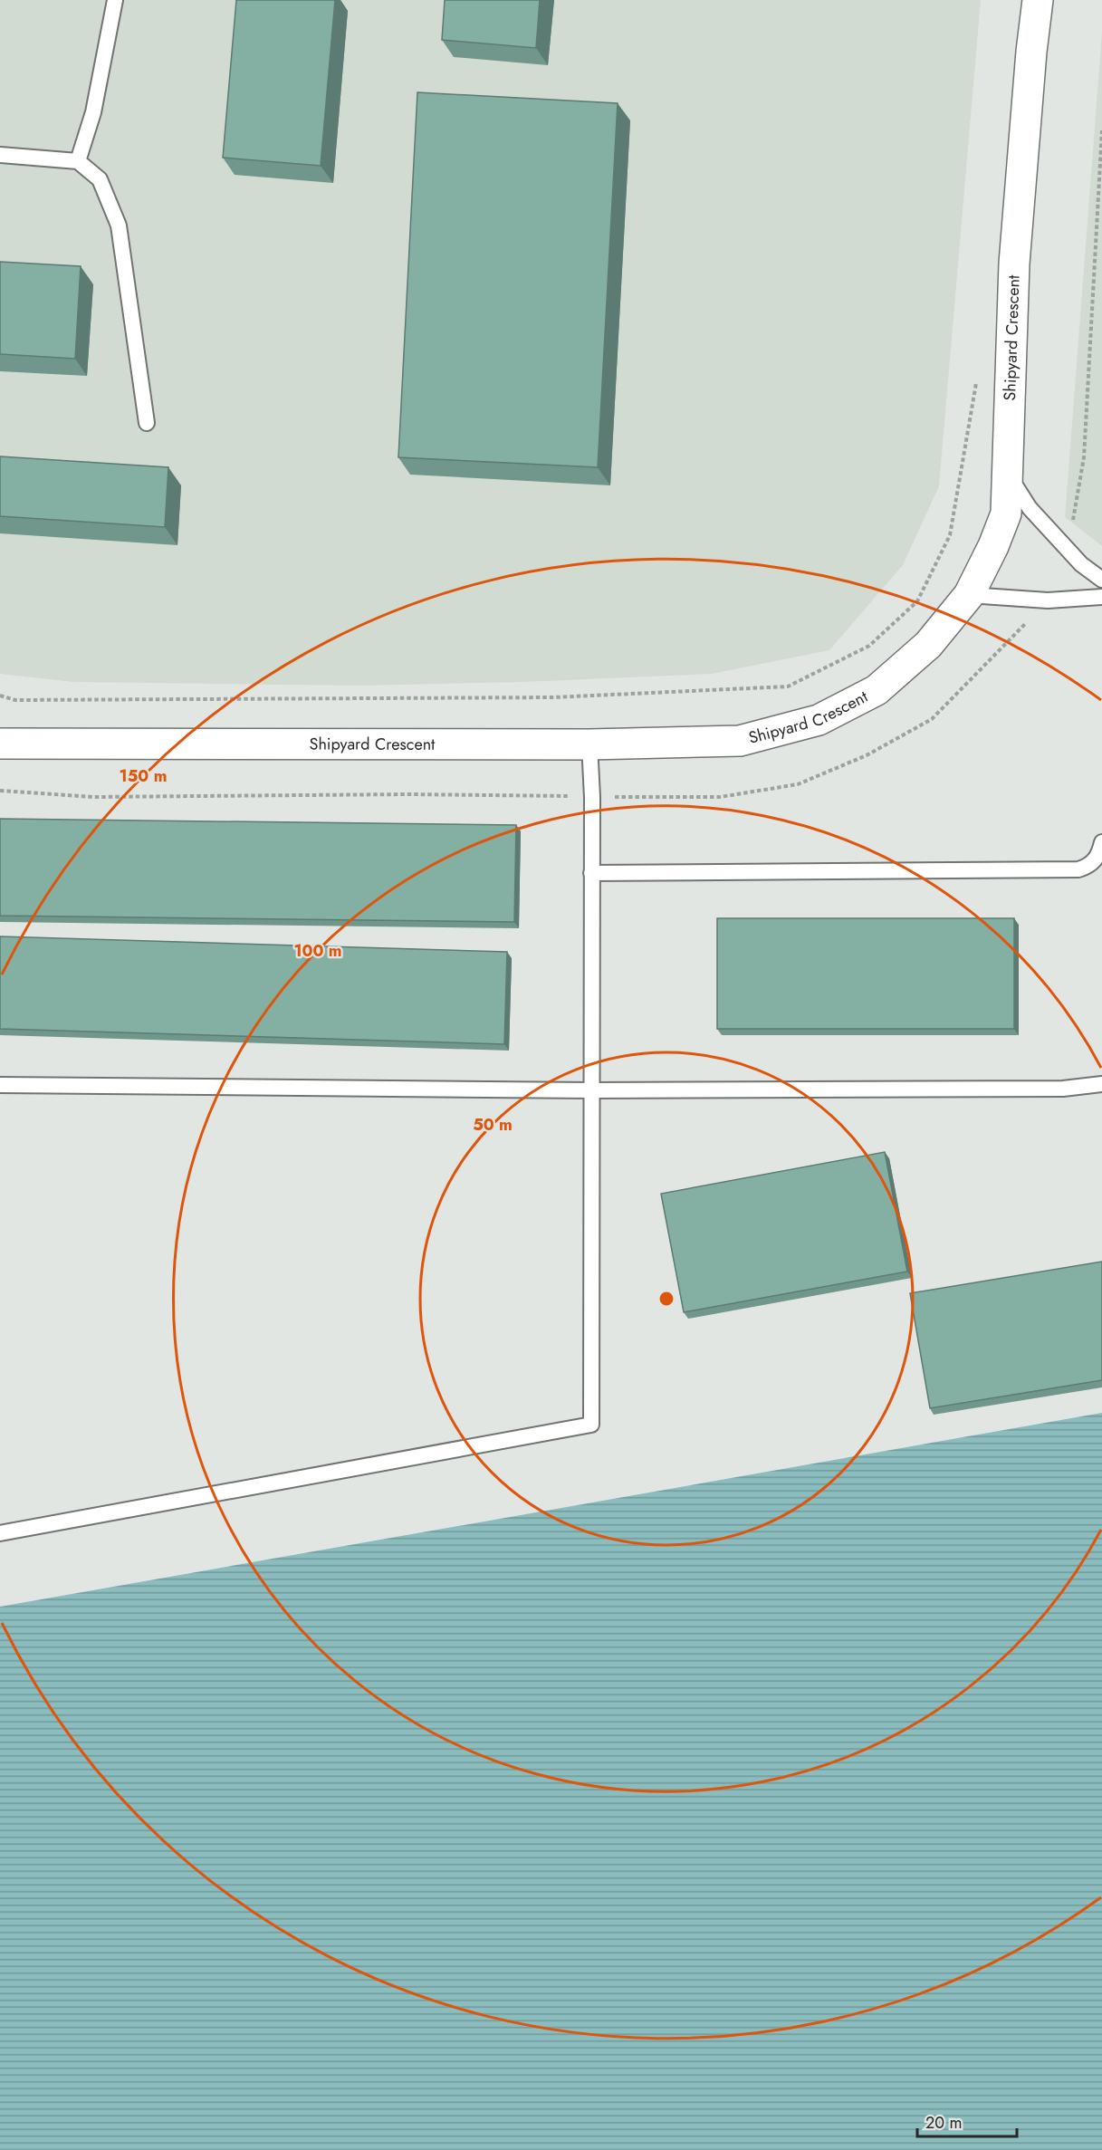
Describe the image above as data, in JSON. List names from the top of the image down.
{
  "streets": {
    "street": ["Shipyard Crescent"]
  },
  "scale_bar": "20 m",
  "rings": ["150 m", "100 m", "50 m"]
}
